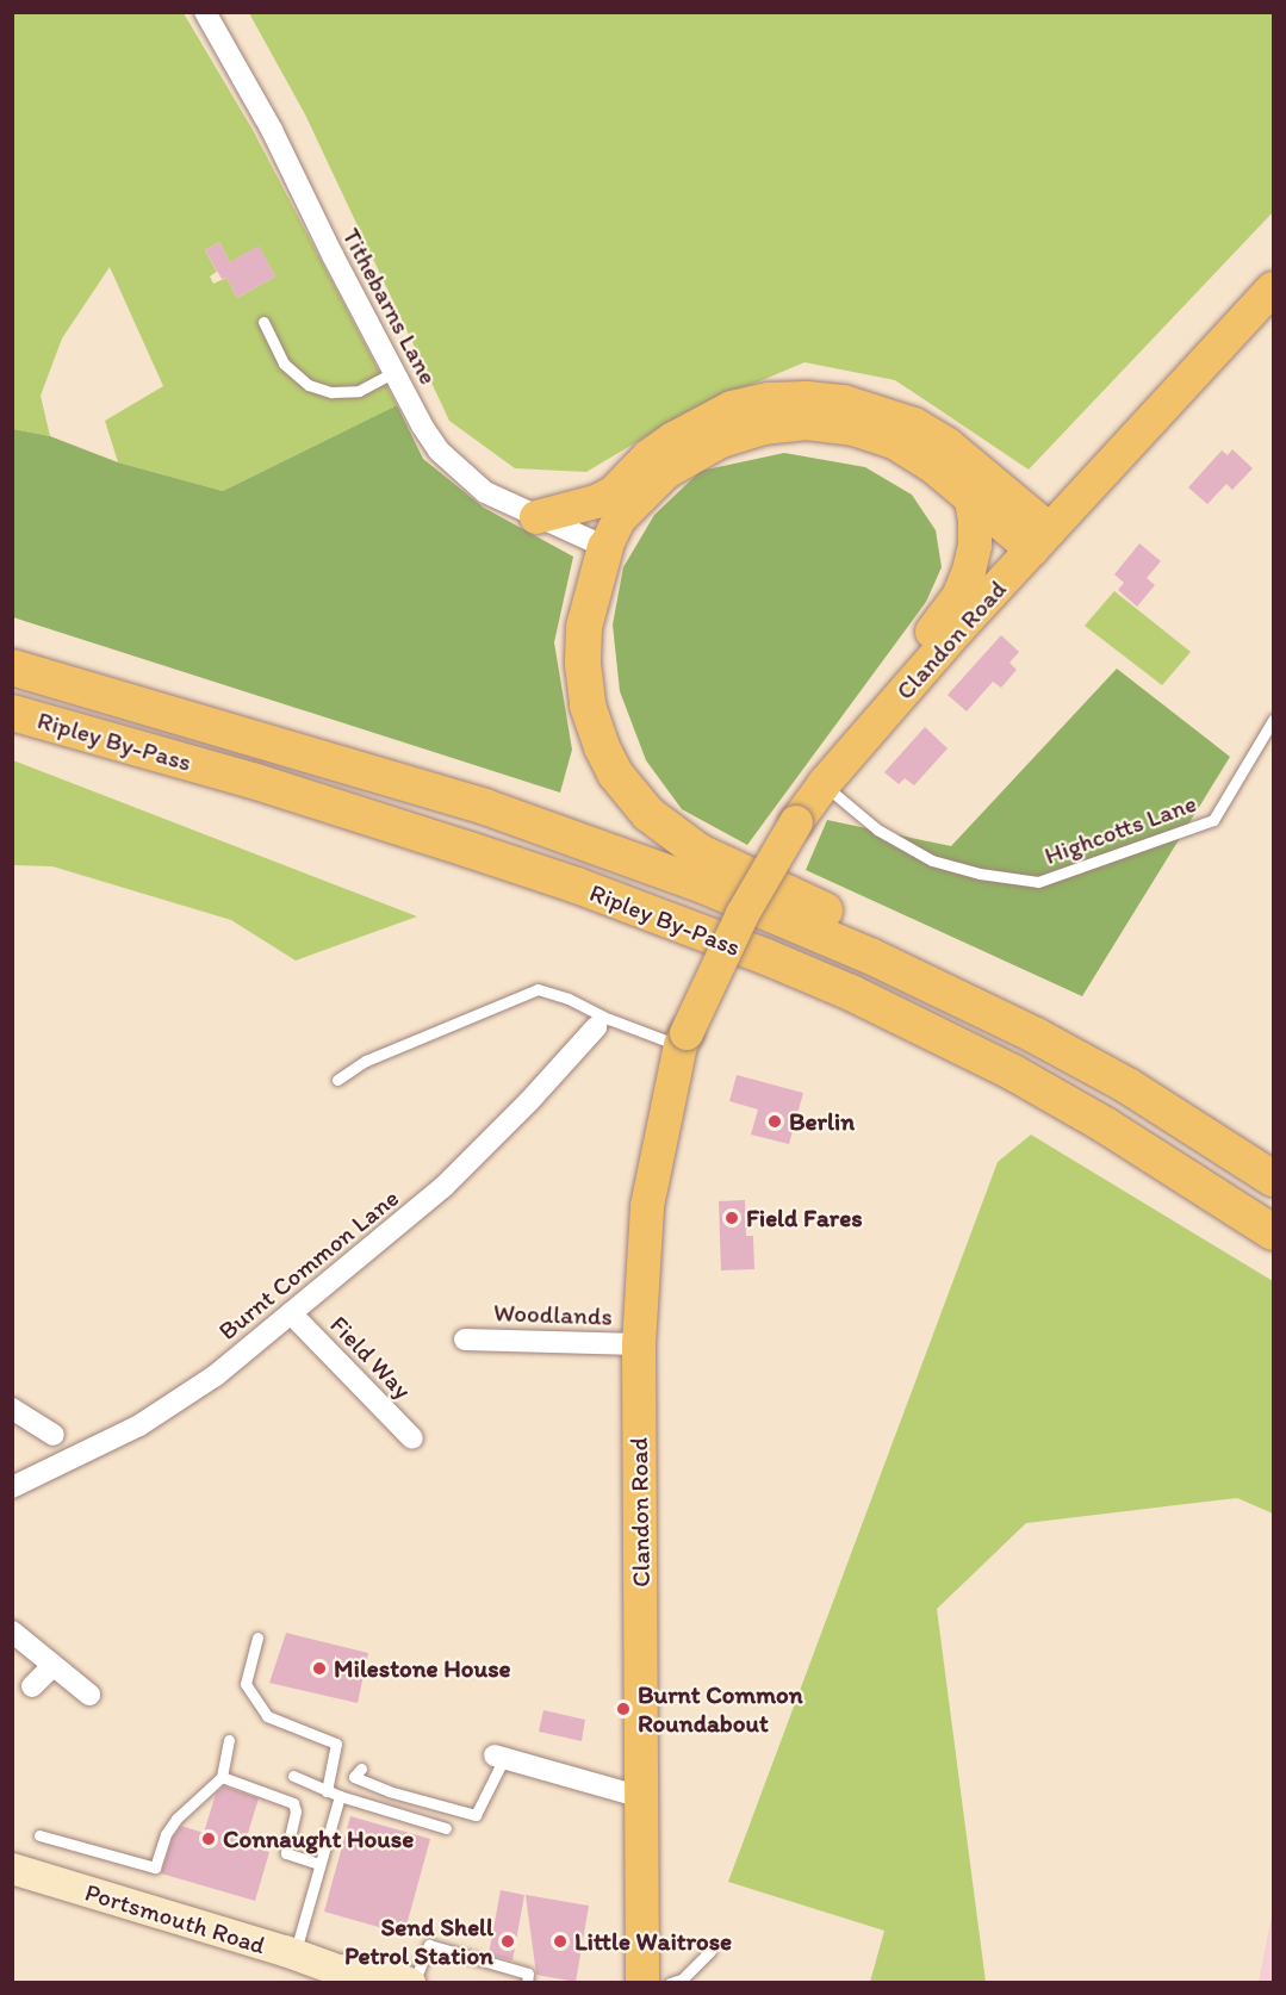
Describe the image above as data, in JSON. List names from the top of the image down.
{
  "streets": {
    "highway": ["Ripley By-Pass"],
    "main road": ["Clandon Road", "Portsmouth Road"],
    "street": [
      "Tithebarns Lane",
      "Burnt Common Lane",
      "Woodlands",
      "Field Way"
    ],
    "lane": ["Highcotts Lane"]
  },
  "crossings": [
    ["Clandon Road", "Highcotts Lane"],
    ["Clandon Road", "Woodlands"],
    ["Burnt Common Lane", "Field Way"]
  ],
  "places": [
    "Berlin",
    "Field Fares",
    "Milestone House",
    "Burnt Common Roundabout",
    "Connaught House",
    "Send Shell Petrol Station",
    "Little Waitrose"
  ]
}
